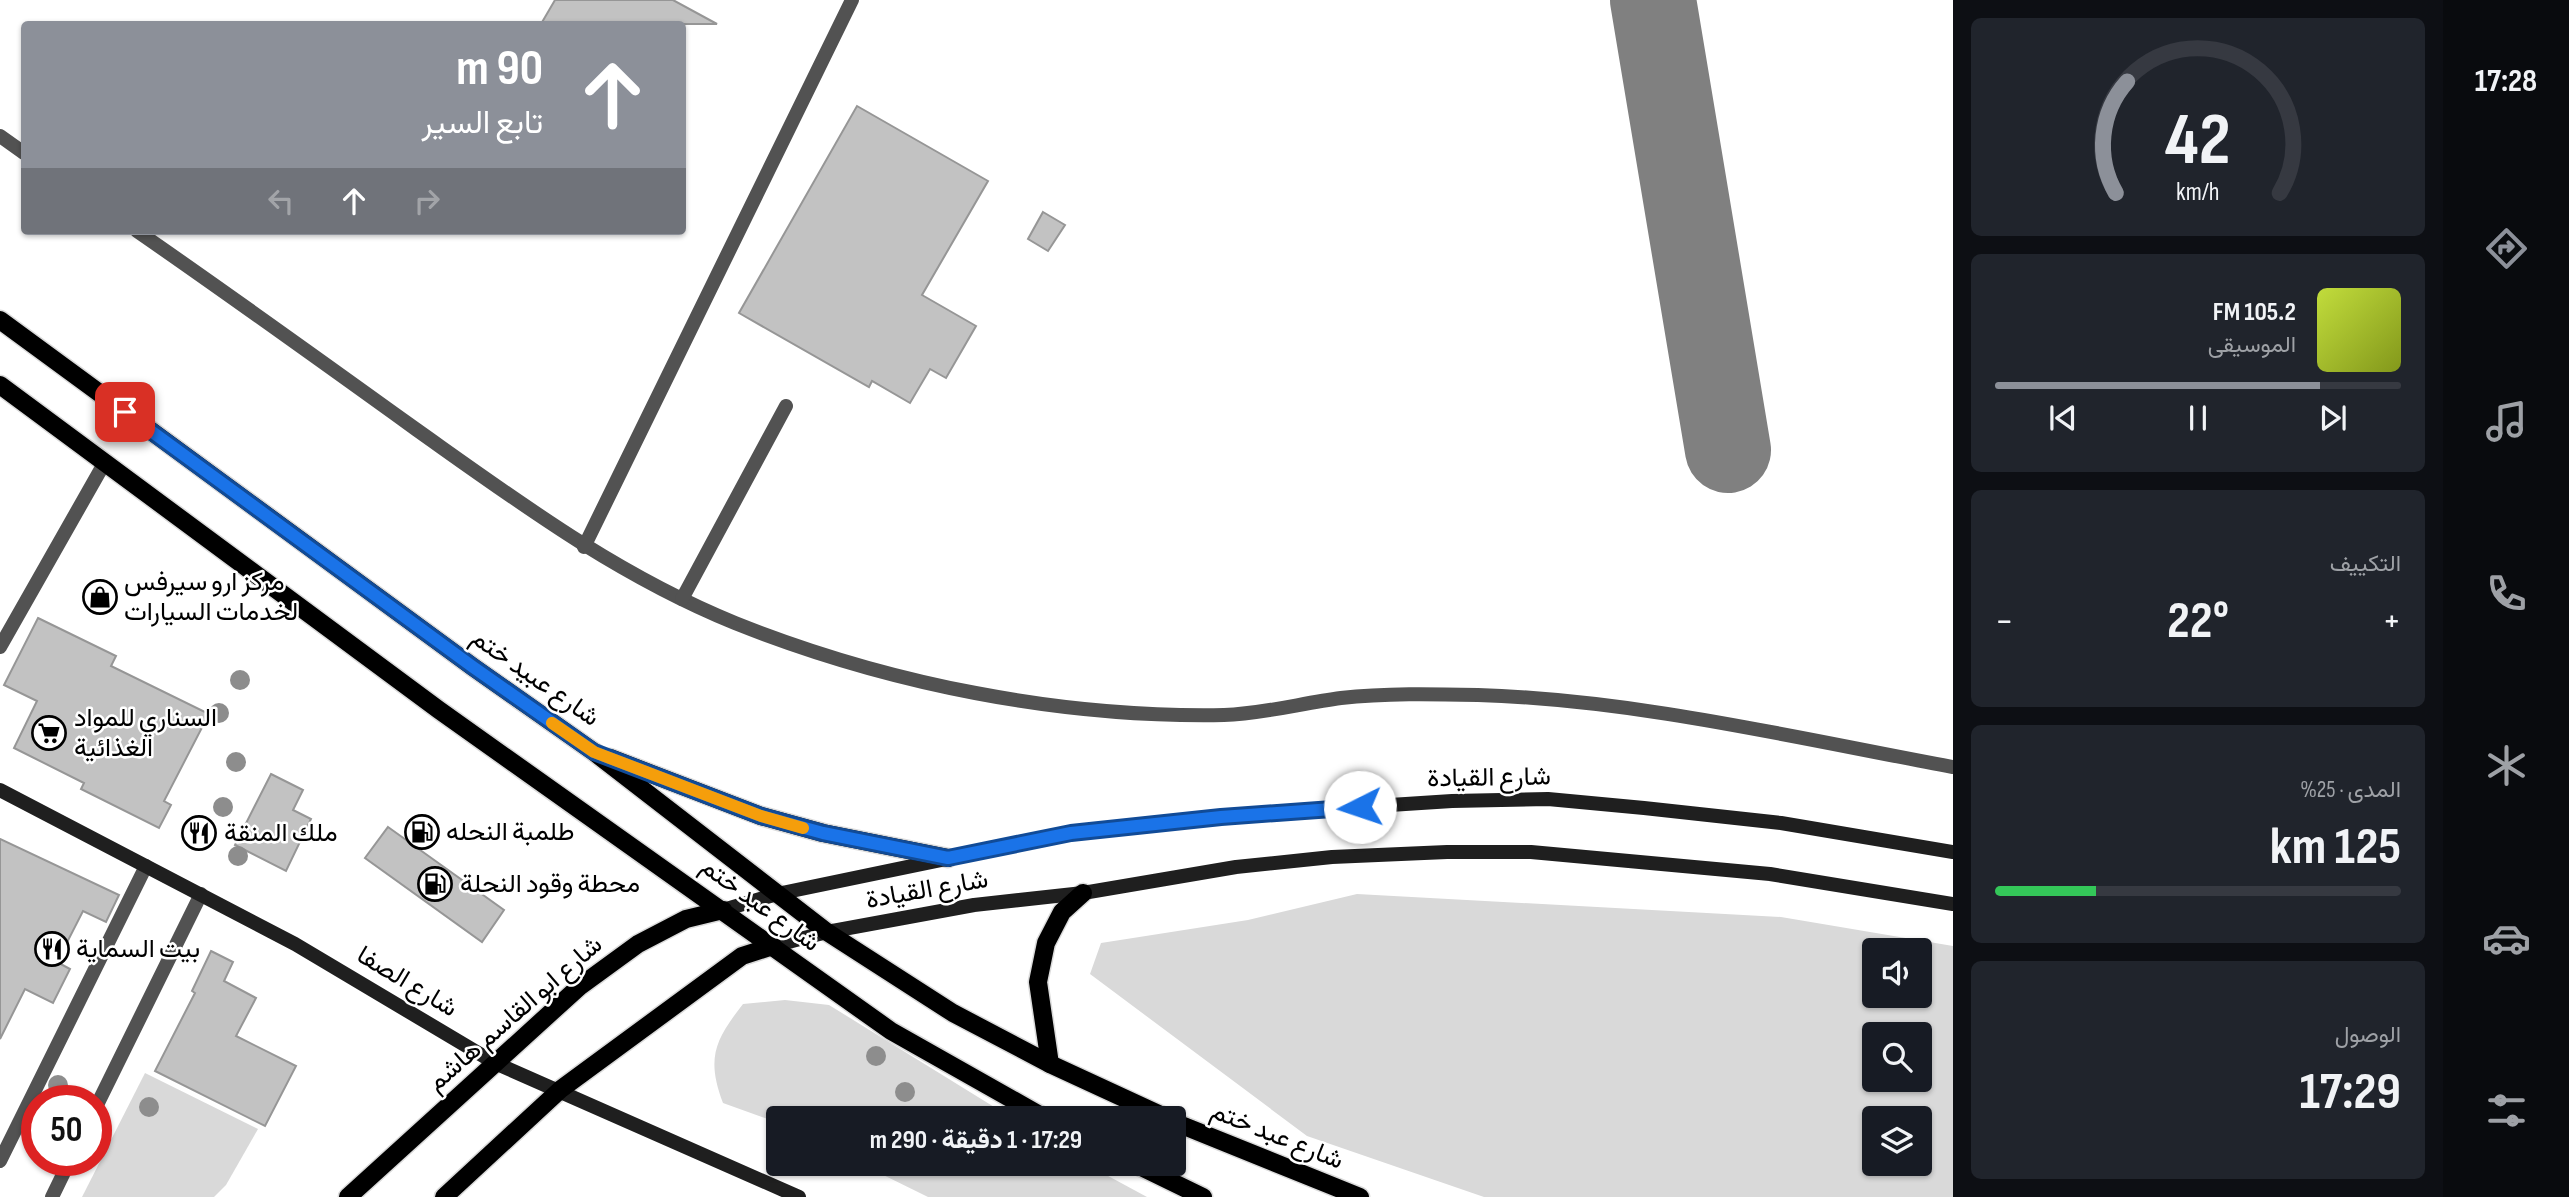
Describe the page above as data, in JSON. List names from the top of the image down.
{
  "streets": {
    "main road": [
      "شارع عبيد ختم",
      "شارع القيادة",
      "شارع عبد ختم",
      "شارع الصفا",
      "شارع ابو القاسم هاشم"
    ]
  },
  "crossings": [
    ["شارع عبيد ختم", "شارع القيادة"],
    ["شارع عبيد ختم", "شارع ابو القاسم هاشم"],
    ["شارع القيادة", "شارع ابو القاسم هاشم"],
    ["شارع عبد ختم", "شارع ابو القاسم هاشم"],
    ["شارع الصفا", "شارع ابو القاسم هاشم"]
  ],
  "places": {
    "shop": ["مركز ارو سيرفس لخدمات السيارات"],
    "supermarket": ["السناري للمواد الغذائية"],
    "fuel station": ["طلمبة النحله", "محطة وقود النحلة"],
    "restaurant": ["ملك المنقة", "بيت السماية"]
  },
  "page": {
    "tabs": "17:28",
    "turn": ["90 m", "تابع السير"],
    "song": ["105.2 FM", "الموسيقى"],
    "tile": [
      "التكييف",
      ["المدى · 25%", "125 km"],
      ["الوصول", "17:29"]
    ],
    "heat": ["−", "22°", "+"],
    "limit": "50",
    "trip": "17:29 · 1 دقيقة · 290 m",
    "gauge": ["42", "km/h"]
  }
}
